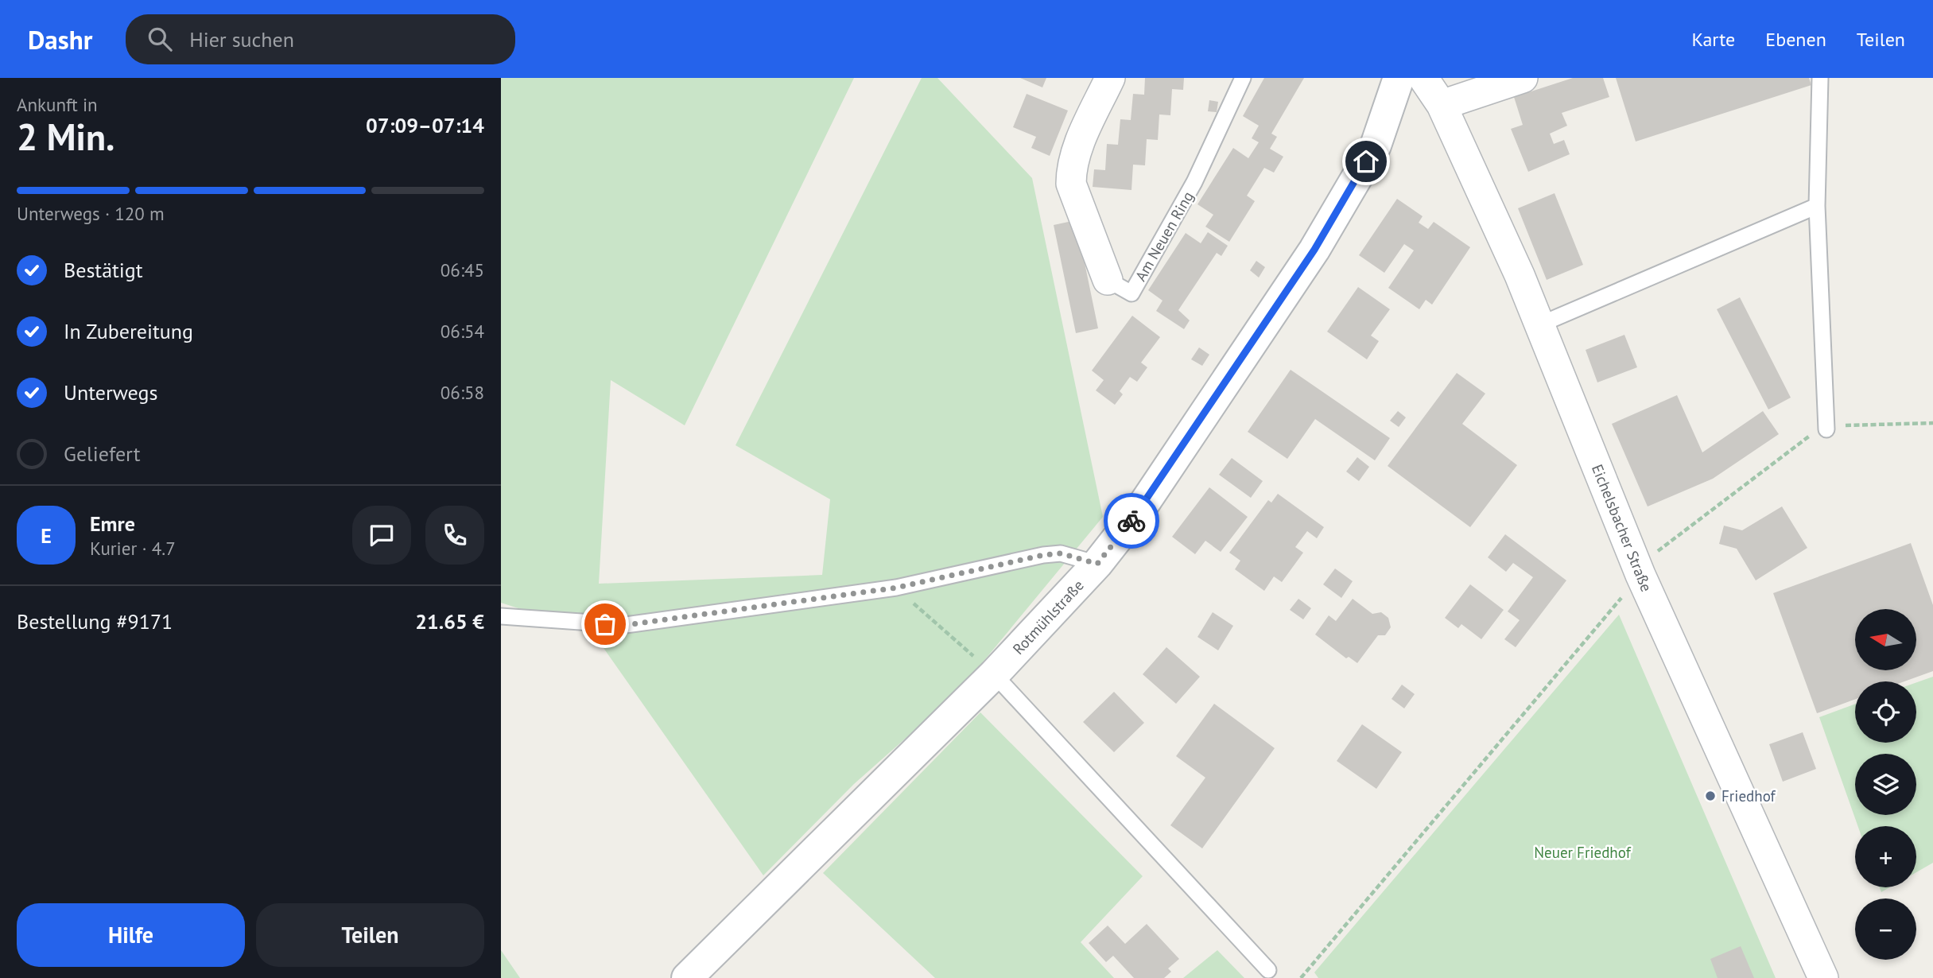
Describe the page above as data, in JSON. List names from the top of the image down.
{
  "streets": {
    "street": ["Am Neuen Ring", "Eichelsbacher Straße", "Rotmühlstraße"]
  },
  "parks": ["Neuer Friedhof"],
  "places": ["Friedhof"],
  "north": "left",
  "page": {
    "header": "Dashr",
    "search": "Hier suchen",
    "nav": ["Karte", "Ebenen", "Teilen"],
    "heading": ["2 Min.", "Ankunft in", "07:09–07:14"],
    "panel": [
      "Emre",
      "Kurier · 4.7",
      "Bestellung #9171",
      "21.65 €"
    ],
    "bar": "Unterwegs · 120 m",
    "list": [
      ["Bestätigt", "06:45"],
      ["In Zubereitung", "06:54"],
      ["Unterwegs", "06:58"],
      "Geliefert"
    ],
    "round": "E",
    "map_buttons": ["+", "−"],
    "buttons": ["Hilfe", "Teilen"]
  }
}
